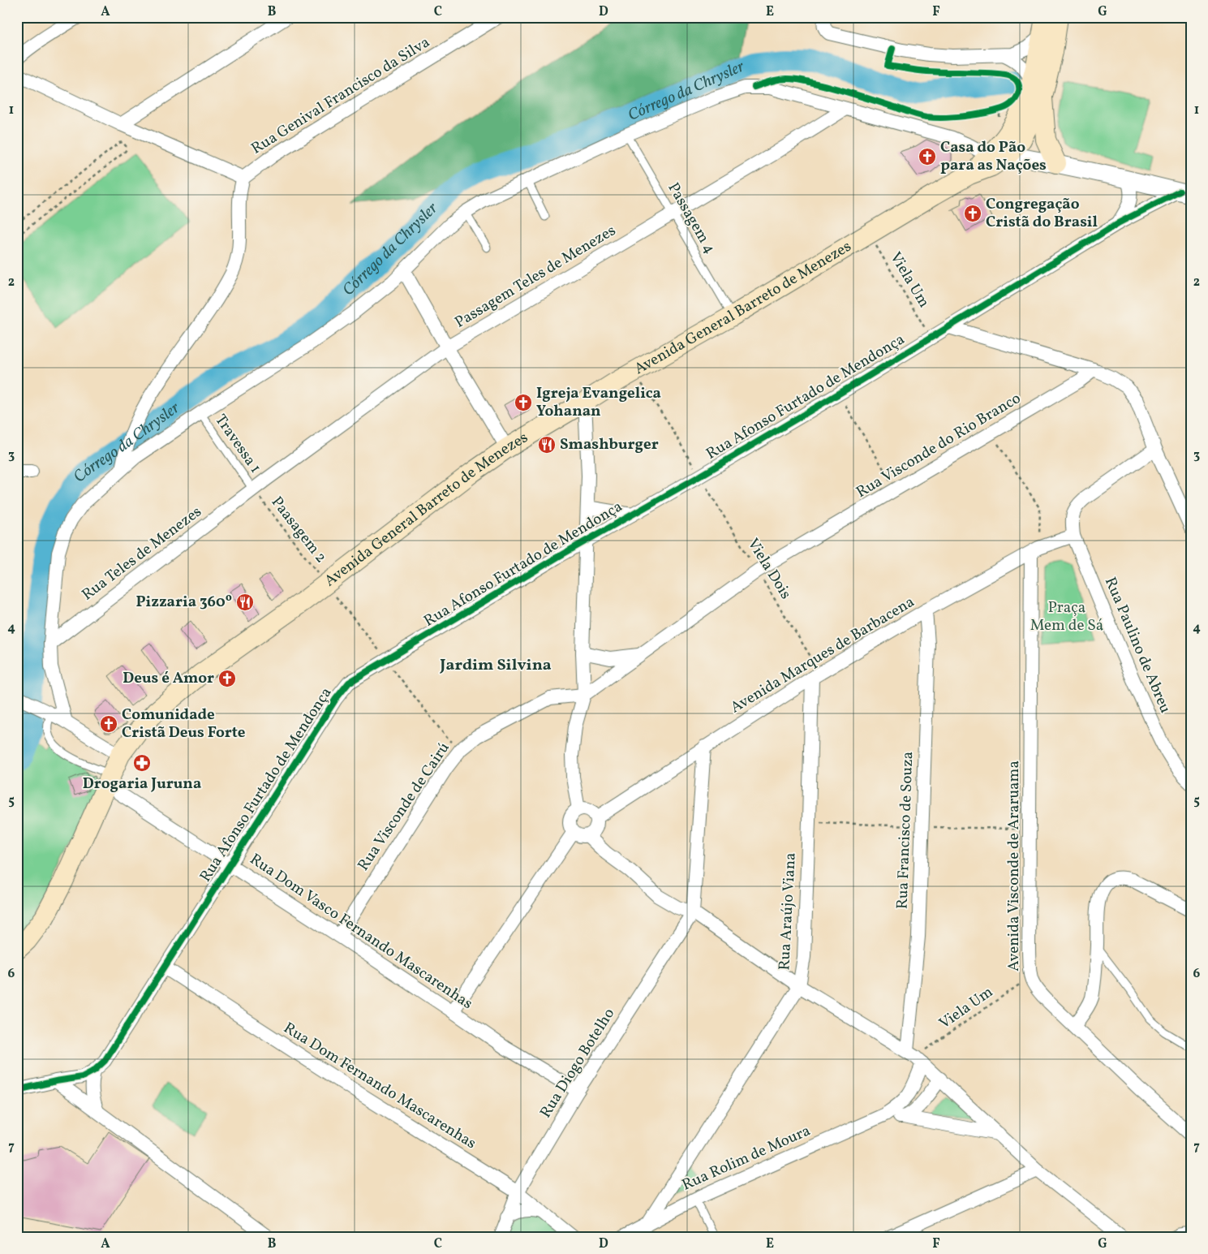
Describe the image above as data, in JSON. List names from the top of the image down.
{
  "streets": {
    "main road": ["Avenida General Barreto de Menezes"],
    "street": [
      "Rua Genival Francisco da Silva",
      "Passagem Teles de Menezes",
      "Rua Afonso Furtado de Mendonça",
      "Rua Visconde do Rio Branco",
      "Rua Teles de Menezes",
      "Rua Paulino de Abreu",
      "Avenida Marques de Barbacena",
      "Rua Visconde de Cairú",
      "Rua Francisco de Souza",
      "Avenida Visconde de Araruama",
      "Rua Araújo Viana",
      "Rua Dom Vasco Fernando Mascarenhas",
      "Rua Diogo Botelho",
      "Rua Dom Fernando Mascarenhas",
      "Rua Rolim de Moura"
    ],
    "lane": ["Passagem 4", "Travessa 1"],
    "path": ["Viela Um", "Paasagem 2", "Viela Dois"]
  },
  "crossings": [
    ["Passagem 4", "Passagem Teles de Menezes"],
    ["Passagem 4", "Avenida General Barreto de Menezes"],
    ["Passagem Teles de Menezes", "Travessa 1"],
    ["Passagem Teles de Menezes", "Paasagem 2"],
    ["Passagem Teles de Menezes", "Rua Teles de Menezes"],
    ["Viela Um", "Avenida General Barreto de Menezes"],
    ["Viela Um", "Rua Afonso Furtado de Mendonça"],
    ["Viela Um", "Rua Francisco de Souza"],
    ["Viela Um", "Avenida Visconde de Araruama"],
    ["Viela Um", "Rua Rolim de Moura"],
    ["Avenida General Barreto de Menezes", "Paasagem 2"],
    ["Avenida General Barreto de Menezes", "Viela Dois"],
    ["Avenida General Barreto de Menezes", "Rua Dom Vasco Fernando Mascarenhas"],
    ["Rua Afonso Furtado de Mendonça", "Paasagem 2"],
    ["Rua Afonso Furtado de Mendonça", "Viela Dois"],
    ["Rua Afonso Furtado de Mendonça", "Rua Dom Vasco Fernando Mascarenhas"],
    ["Rua Afonso Furtado de Mendonça", "Rua Dom Fernando Mascarenhas"],
    ["Travessa 1", "Paasagem 2"],
    ["Travessa 1", "Rua Teles de Menezes"],
    ["Rua Visconde do Rio Branco", "Viela Dois"],
    ["Rua Visconde do Rio Branco", "Rua Visconde de Cairú"],
    ["Paasagem 2", "Rua Teles de Menezes"],
    ["Paasagem 2", "Rua Visconde de Cairú"],
    ["Viela Dois", "Avenida Marques de Barbacena"],
    ["Viela Dois", "Rua Araújo Viana"],
    ["Rua Paulino de Abreu", "Avenida Marques de Barbacena"],
    ["Avenida Marques de Barbacena", "Rua Francisco de Souza"],
    ["Avenida Marques de Barbacena", "Avenida Visconde de Araruama"],
    ["Avenida Marques de Barbacena", "Rua Araújo Viana"],
    ["Rua Visconde de Cairú", "Rua Dom Vasco Fernando Mascarenhas"],
    ["Rua Francisco de Souza", "Rua Rolim de Moura"],
    ["Rua Araújo Viana", "Rua Rolim de Moura"],
    ["Rua Dom Vasco Fernando Mascarenhas", "Rua Diogo Botelho"],
    ["Rua Diogo Botelho", "Rua Dom Fernando Mascarenhas"]
  ],
  "districts": ["Jardim Silvina"],
  "water": ["Córrego da Chrysler"],
  "parks": ["Praça Mem de Sá"],
  "places": {
    "church": [
      "Casa do Pão para as Nações",
      "Congregação Cristã do Brasil",
      "Igreja Evangelica Yohanan",
      "Deus é Amor",
      "Comunidade Cristã Deus Forte"
    ],
    "restaurant": ["Smashburger", "Pizzaria 360º"],
    "pharmacy": ["Drogaria Juruna"]
  },
  "grid": {
    "columns": [
      "A",
      "B",
      "C",
      "D",
      "E",
      "F",
      "G"
    ],
    "rows": [
      "1",
      "2",
      "3",
      "4",
      "5",
      "6",
      "7"
    ]
  }
}
